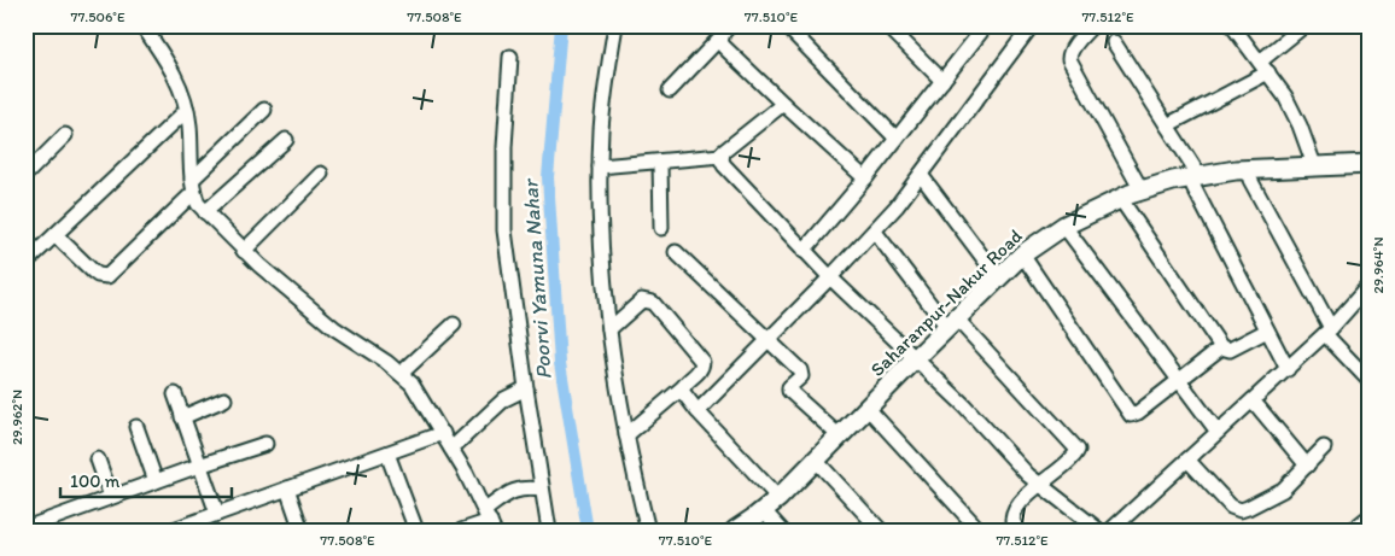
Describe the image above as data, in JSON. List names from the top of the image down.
{
  "streets": {
    "main road": ["Saharanpur-Nakur Road"]
  },
  "water": ["Poorvi Yamuna Nahar"],
  "scale_bar": "100 m",
  "coordinates": [
    "77.506°E",
    "77.508°E",
    "77.510°E",
    "77.512°E",
    "29.964°N",
    "29.962°N"
  ]
}
